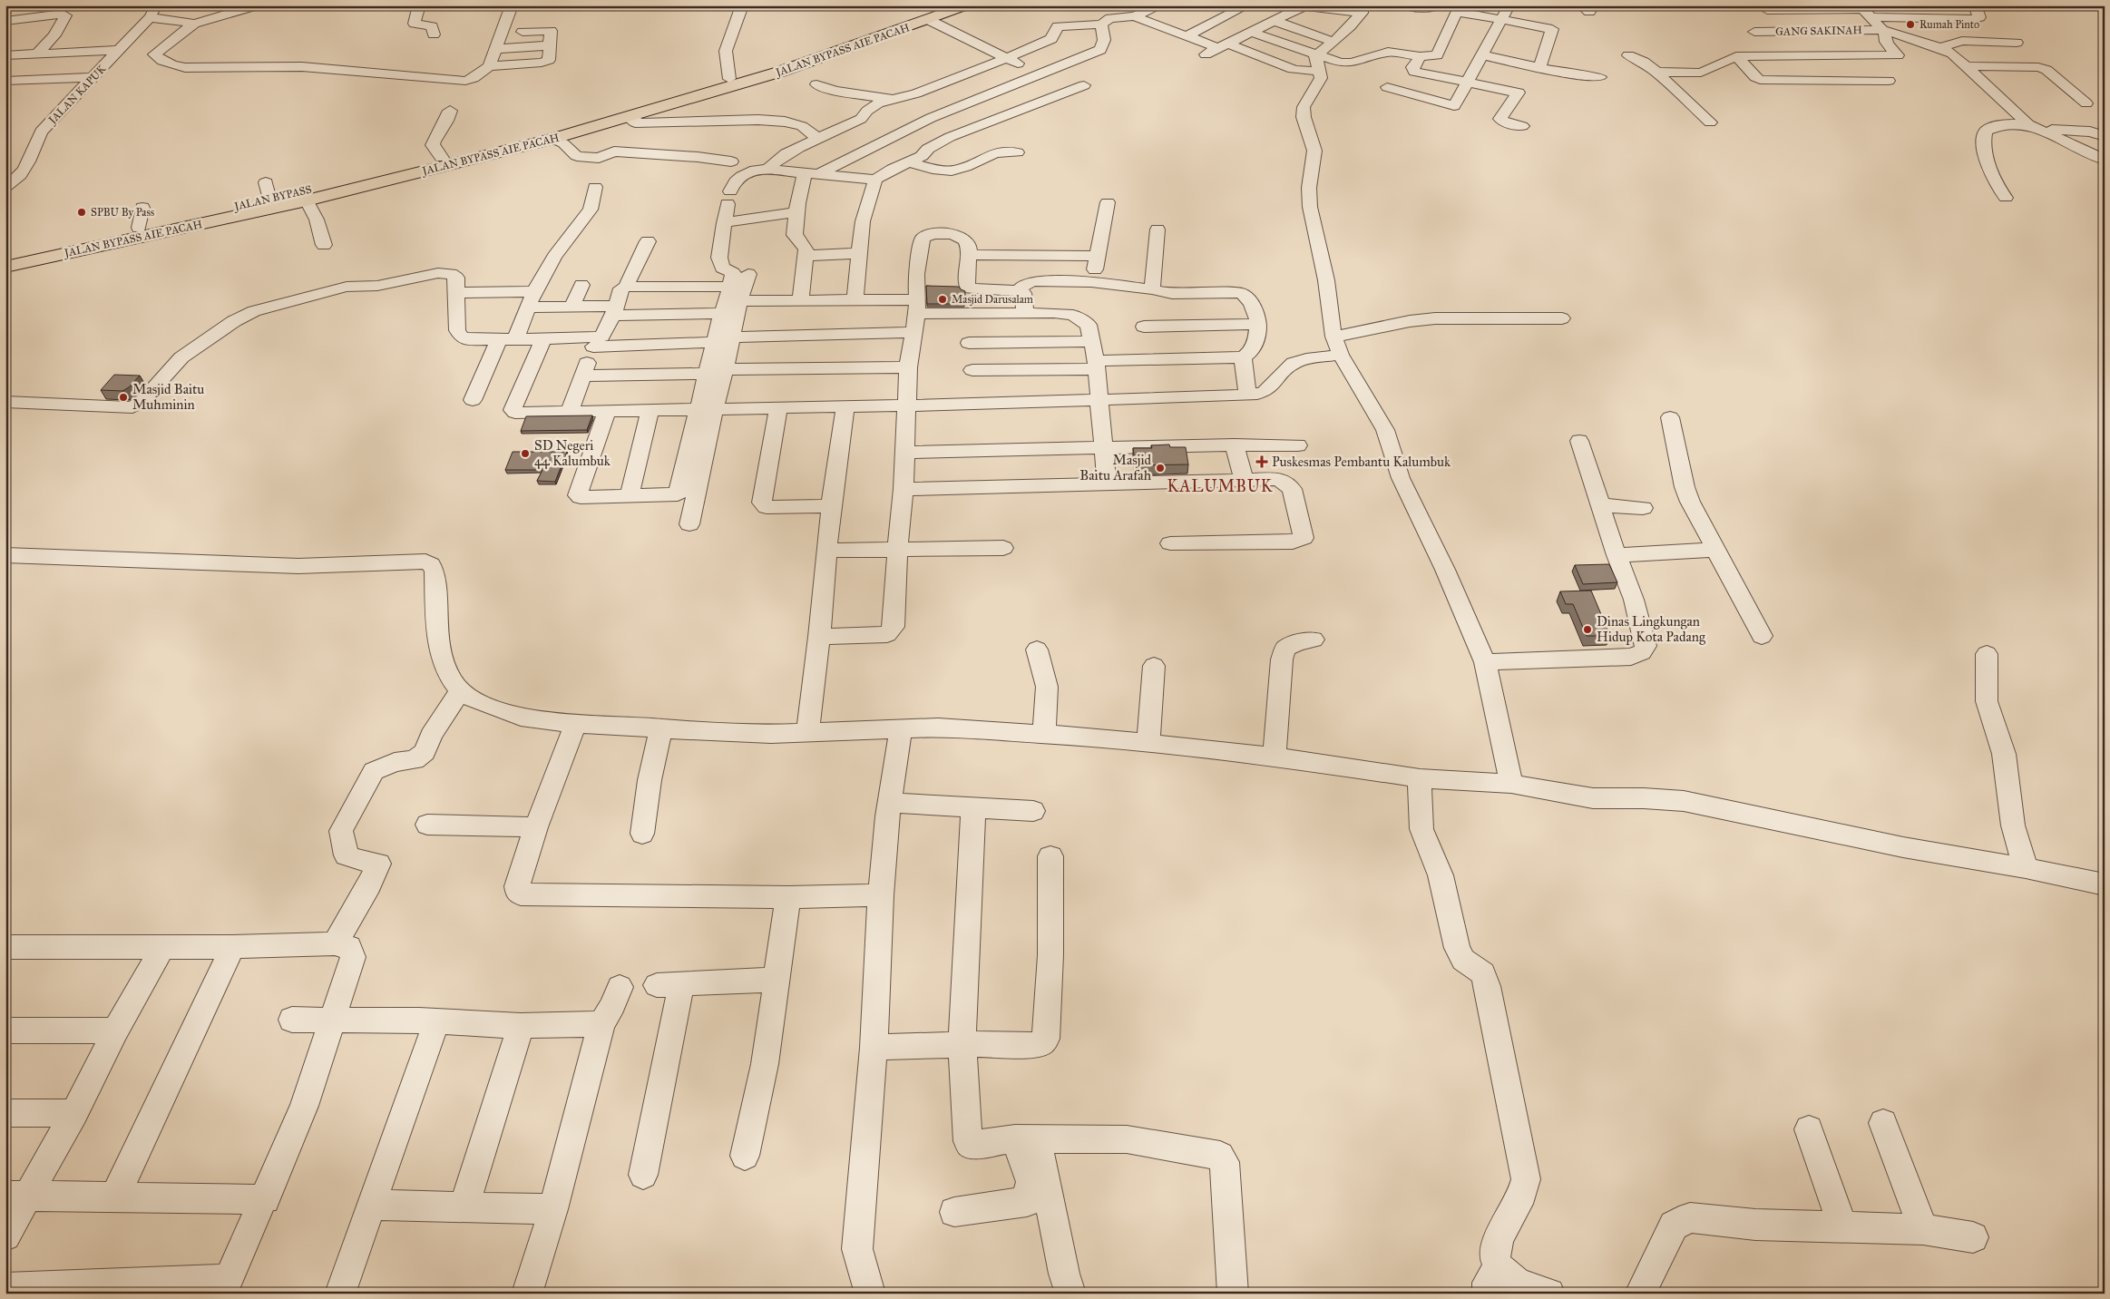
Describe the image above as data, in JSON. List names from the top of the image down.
{
  "streets": {
    "highway": ["JALAN BYPASS AIE PACAH", "JALAN BYPASS"],
    "street": ["GANG SAKINAH", "JALAN KAPUK"]
  },
  "crossings": [
    ["JALAN BYPASS AIE PACAH", "JALAN BYPASS"]
  ],
  "districts": ["KALUMBUK"],
  "places": {
    "other": [
      "Rumah Pinto",
      "SPBU By Pass",
      "Masjid Darusalam",
      "Masjid Baitu Muhminin",
      "SD Negeri 44 Kalumbuk",
      "Masjid Baitu Arafah",
      "Dinas Lingkungan Hidup Kota Padang"
    ],
    "health": ["Puskesmas Pembantu Kalumbuk"]
  }
}
